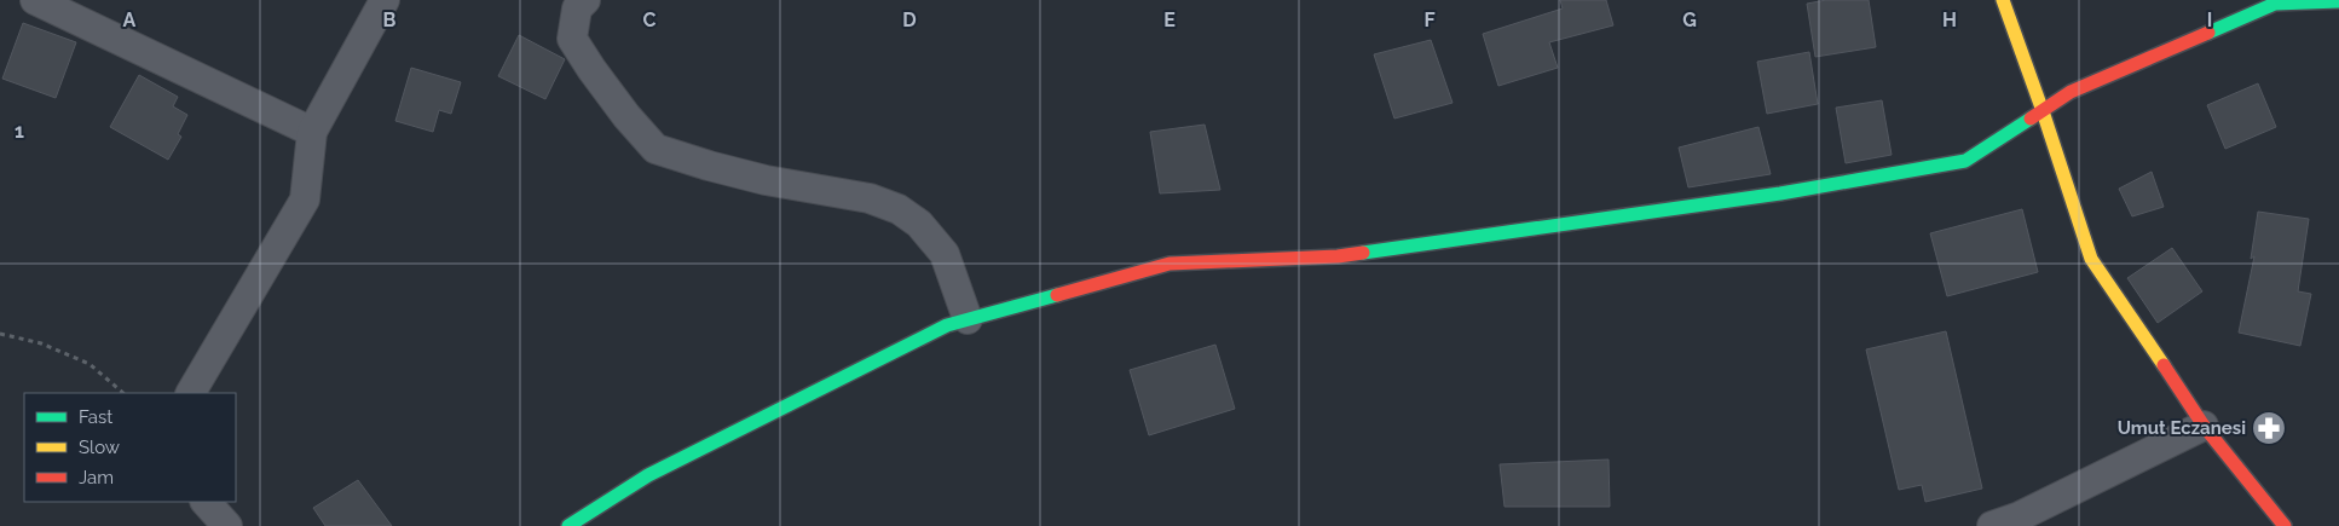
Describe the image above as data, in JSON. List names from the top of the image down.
{
  "places": {
    "pharmacy": ["Umut Eczanesi"]
  },
  "legend": ["Fast", "Slow", "Jam"],
  "grid": {
    "columns": [
      "A",
      "B",
      "C",
      "D",
      "E",
      "F",
      "G",
      "H",
      "I"
    ],
    "rows": ["1"]
  }
}
